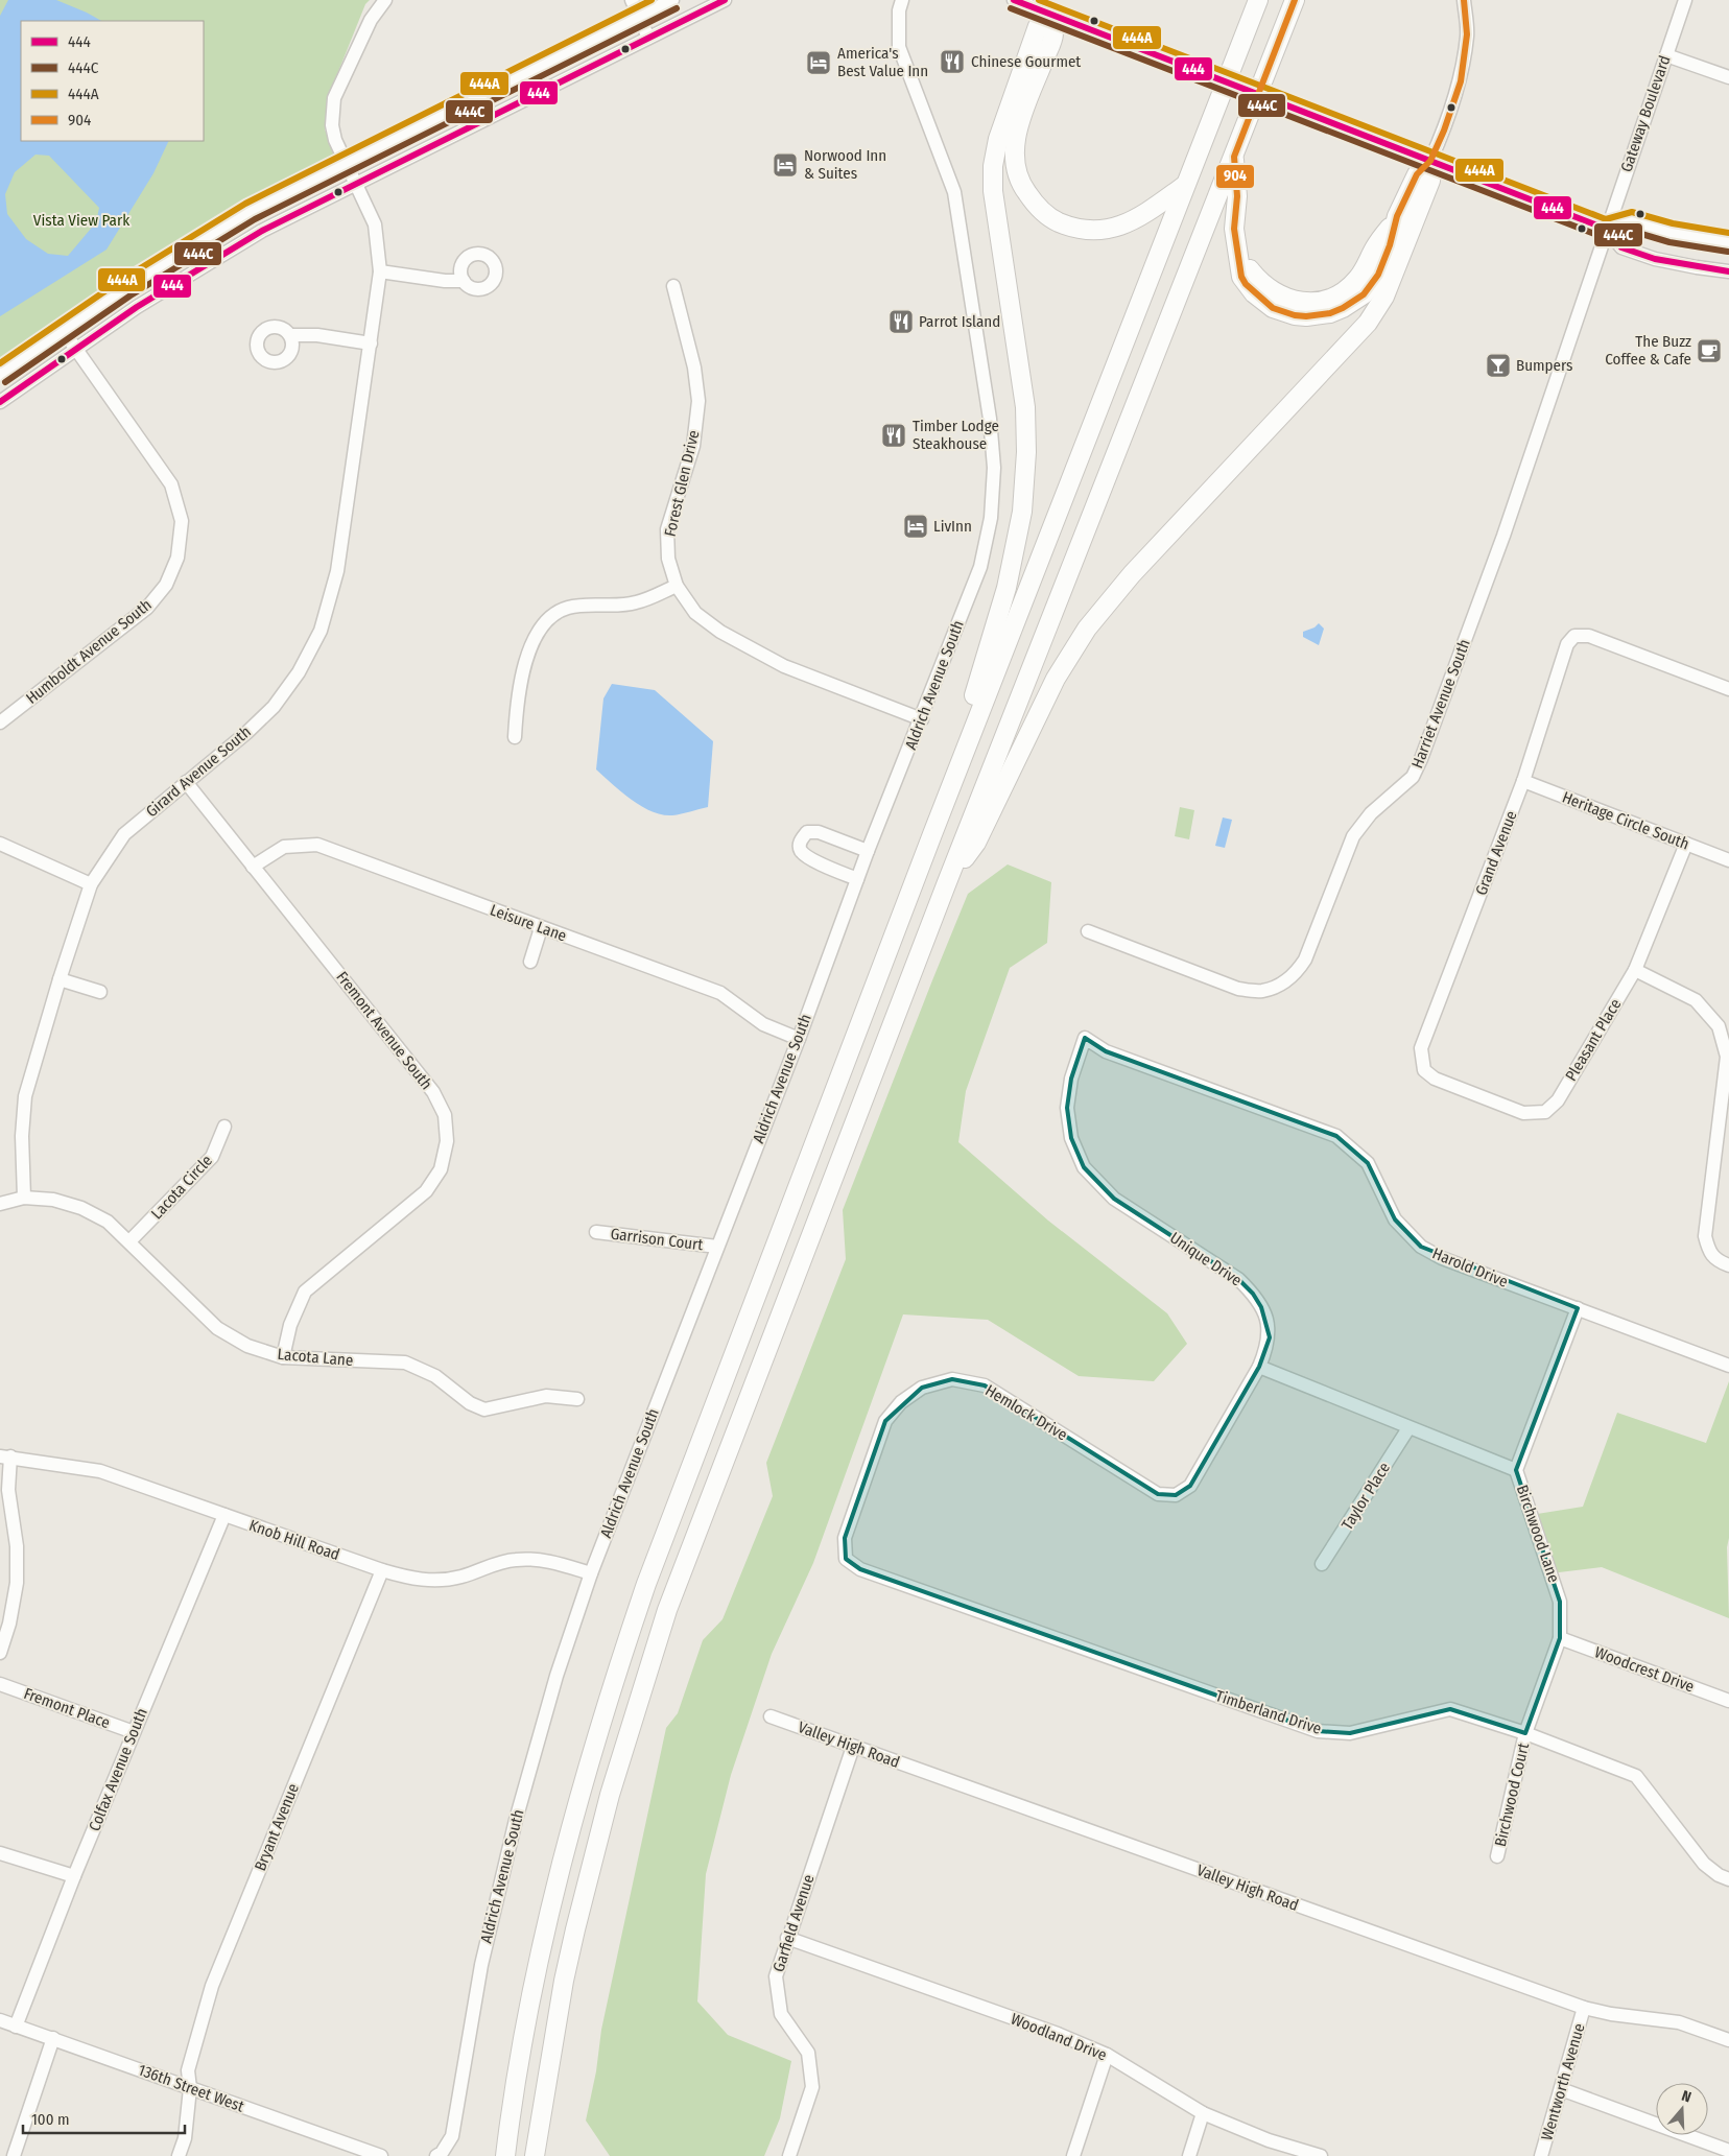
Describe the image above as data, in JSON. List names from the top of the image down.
{
  "streets": {
    "street": [
      "Gateway Boulevard",
      "Forest Glen Drive",
      "Humboldt Avenue South",
      "Aldrich Avenue South",
      "Harriet Avenue South",
      "Girard Avenue South",
      "Heritage Circle South",
      "Grand Avenue",
      "Leisure Lane",
      "Fremont Avenue South",
      "Pleasant Place",
      "Lacota Circle",
      "Garrison Court",
      "Unique Drive",
      "Harold Drive",
      "Lacota Lane",
      "Hemlock Drive",
      "Taylor Place",
      "Birchwood Lane",
      "Knob Hill Road",
      "Woodcrest Drive",
      "Fremont Place",
      "Timberland Drive",
      "Valley High Road",
      "Colfax Avenue South",
      "Birchwood Court",
      "Bryant Avenue",
      "Garfield Avenue",
      "Woodland Drive",
      "Wentworth Avenue",
      "136th Street West"
    ]
  },
  "crossings": [
    ["Gateway Boulevard", "Harriet Avenue South"],
    ["Forest Glen Drive", "Aldrich Avenue South"],
    ["Aldrich Avenue South", "Leisure Lane"],
    ["Aldrich Avenue South", "Garrison Court"],
    ["Aldrich Avenue South", "Knob Hill Road"],
    ["Girard Avenue South", "Fremont Avenue South"],
    ["Girard Avenue South", "Lacota Lane"],
    ["Heritage Circle South", "Grand Avenue"],
    ["Heritage Circle South", "Pleasant Place"],
    ["Grand Avenue", "Pleasant Place"],
    ["Leisure Lane", "Fremont Avenue South"],
    ["Fremont Avenue South", "Lacota Lane"],
    ["Lacota Circle", "Lacota Lane"],
    ["Unique Drive", "Harold Drive"],
    ["Unique Drive", "Hemlock Drive"],
    ["Harold Drive", "Birchwood Lane"],
    ["Hemlock Drive", "Timberland Drive"],
    ["Birchwood Lane", "Woodcrest Drive"],
    ["Birchwood Lane", "Timberland Drive"],
    ["Birchwood Lane", "Birchwood Court"],
    ["Knob Hill Road", "Colfax Avenue South"],
    ["Knob Hill Road", "Bryant Avenue"],
    ["Fremont Place", "Colfax Avenue South"],
    ["Timberland Drive", "Birchwood Court"],
    ["Valley High Road", "Garfield Avenue"],
    ["Valley High Road", "Wentworth Avenue"],
    ["Colfax Avenue South", "136th Street West"],
    ["Bryant Avenue", "136th Street West"],
    ["Garfield Avenue", "Woodland Drive"]
  ],
  "parks": ["Vista View Park"],
  "places": {
    "restaurant": ["Chinese Gourmet", "Parrot Island", "Timber Lodge Steakhouse"],
    "hotel": ["America's Best Value Inn", "Norwood Inn & Suites", "LivInn"],
    "cafe": ["The Buzz Coffee & Cafe"],
    "bar": ["Bumpers"]
  },
  "lines": [
    "transit line 444",
    "transit line 444A",
    "transit line 904",
    "transit line 444C"
  ],
  "legend": [
    "444",
    "444C",
    "444A",
    "904"
  ],
  "scale_bar": "100 m",
  "north": "top"
}
